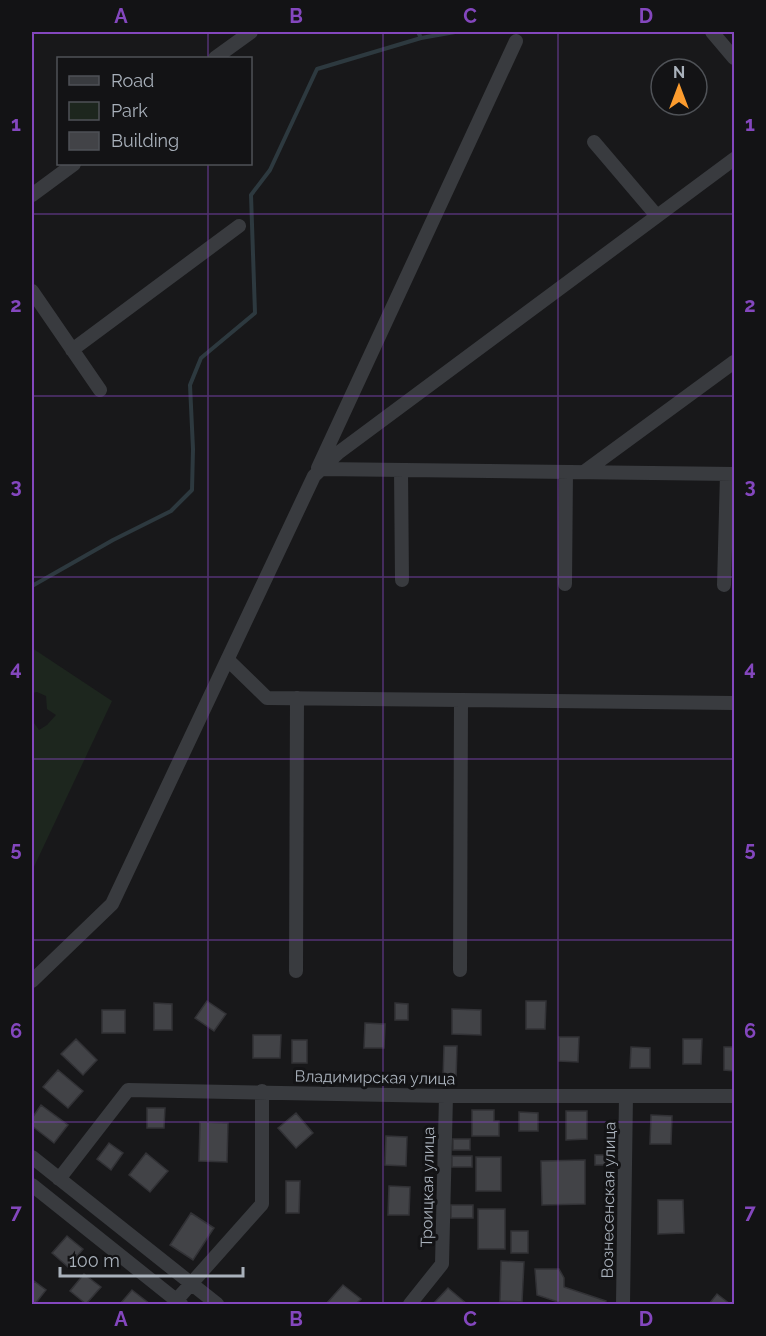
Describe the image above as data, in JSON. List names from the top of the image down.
{
  "streets": {
    "street": ["Владимирская улица", "Троицкая улица", "Вознесенская улица"]
  },
  "crossings": [
    ["Владимирская улица", "Троицкая улица"],
    ["Владимирская улица", "Вознесенская улица"]
  ],
  "legend": ["Road", "Park", "Building"],
  "scale_bar": "100 m",
  "north": "top",
  "grid": {
    "columns": [
      "A",
      "B",
      "C",
      "D"
    ],
    "rows": [
      "1",
      "2",
      "3",
      "4",
      "5",
      "6",
      "7"
    ]
  }
}
